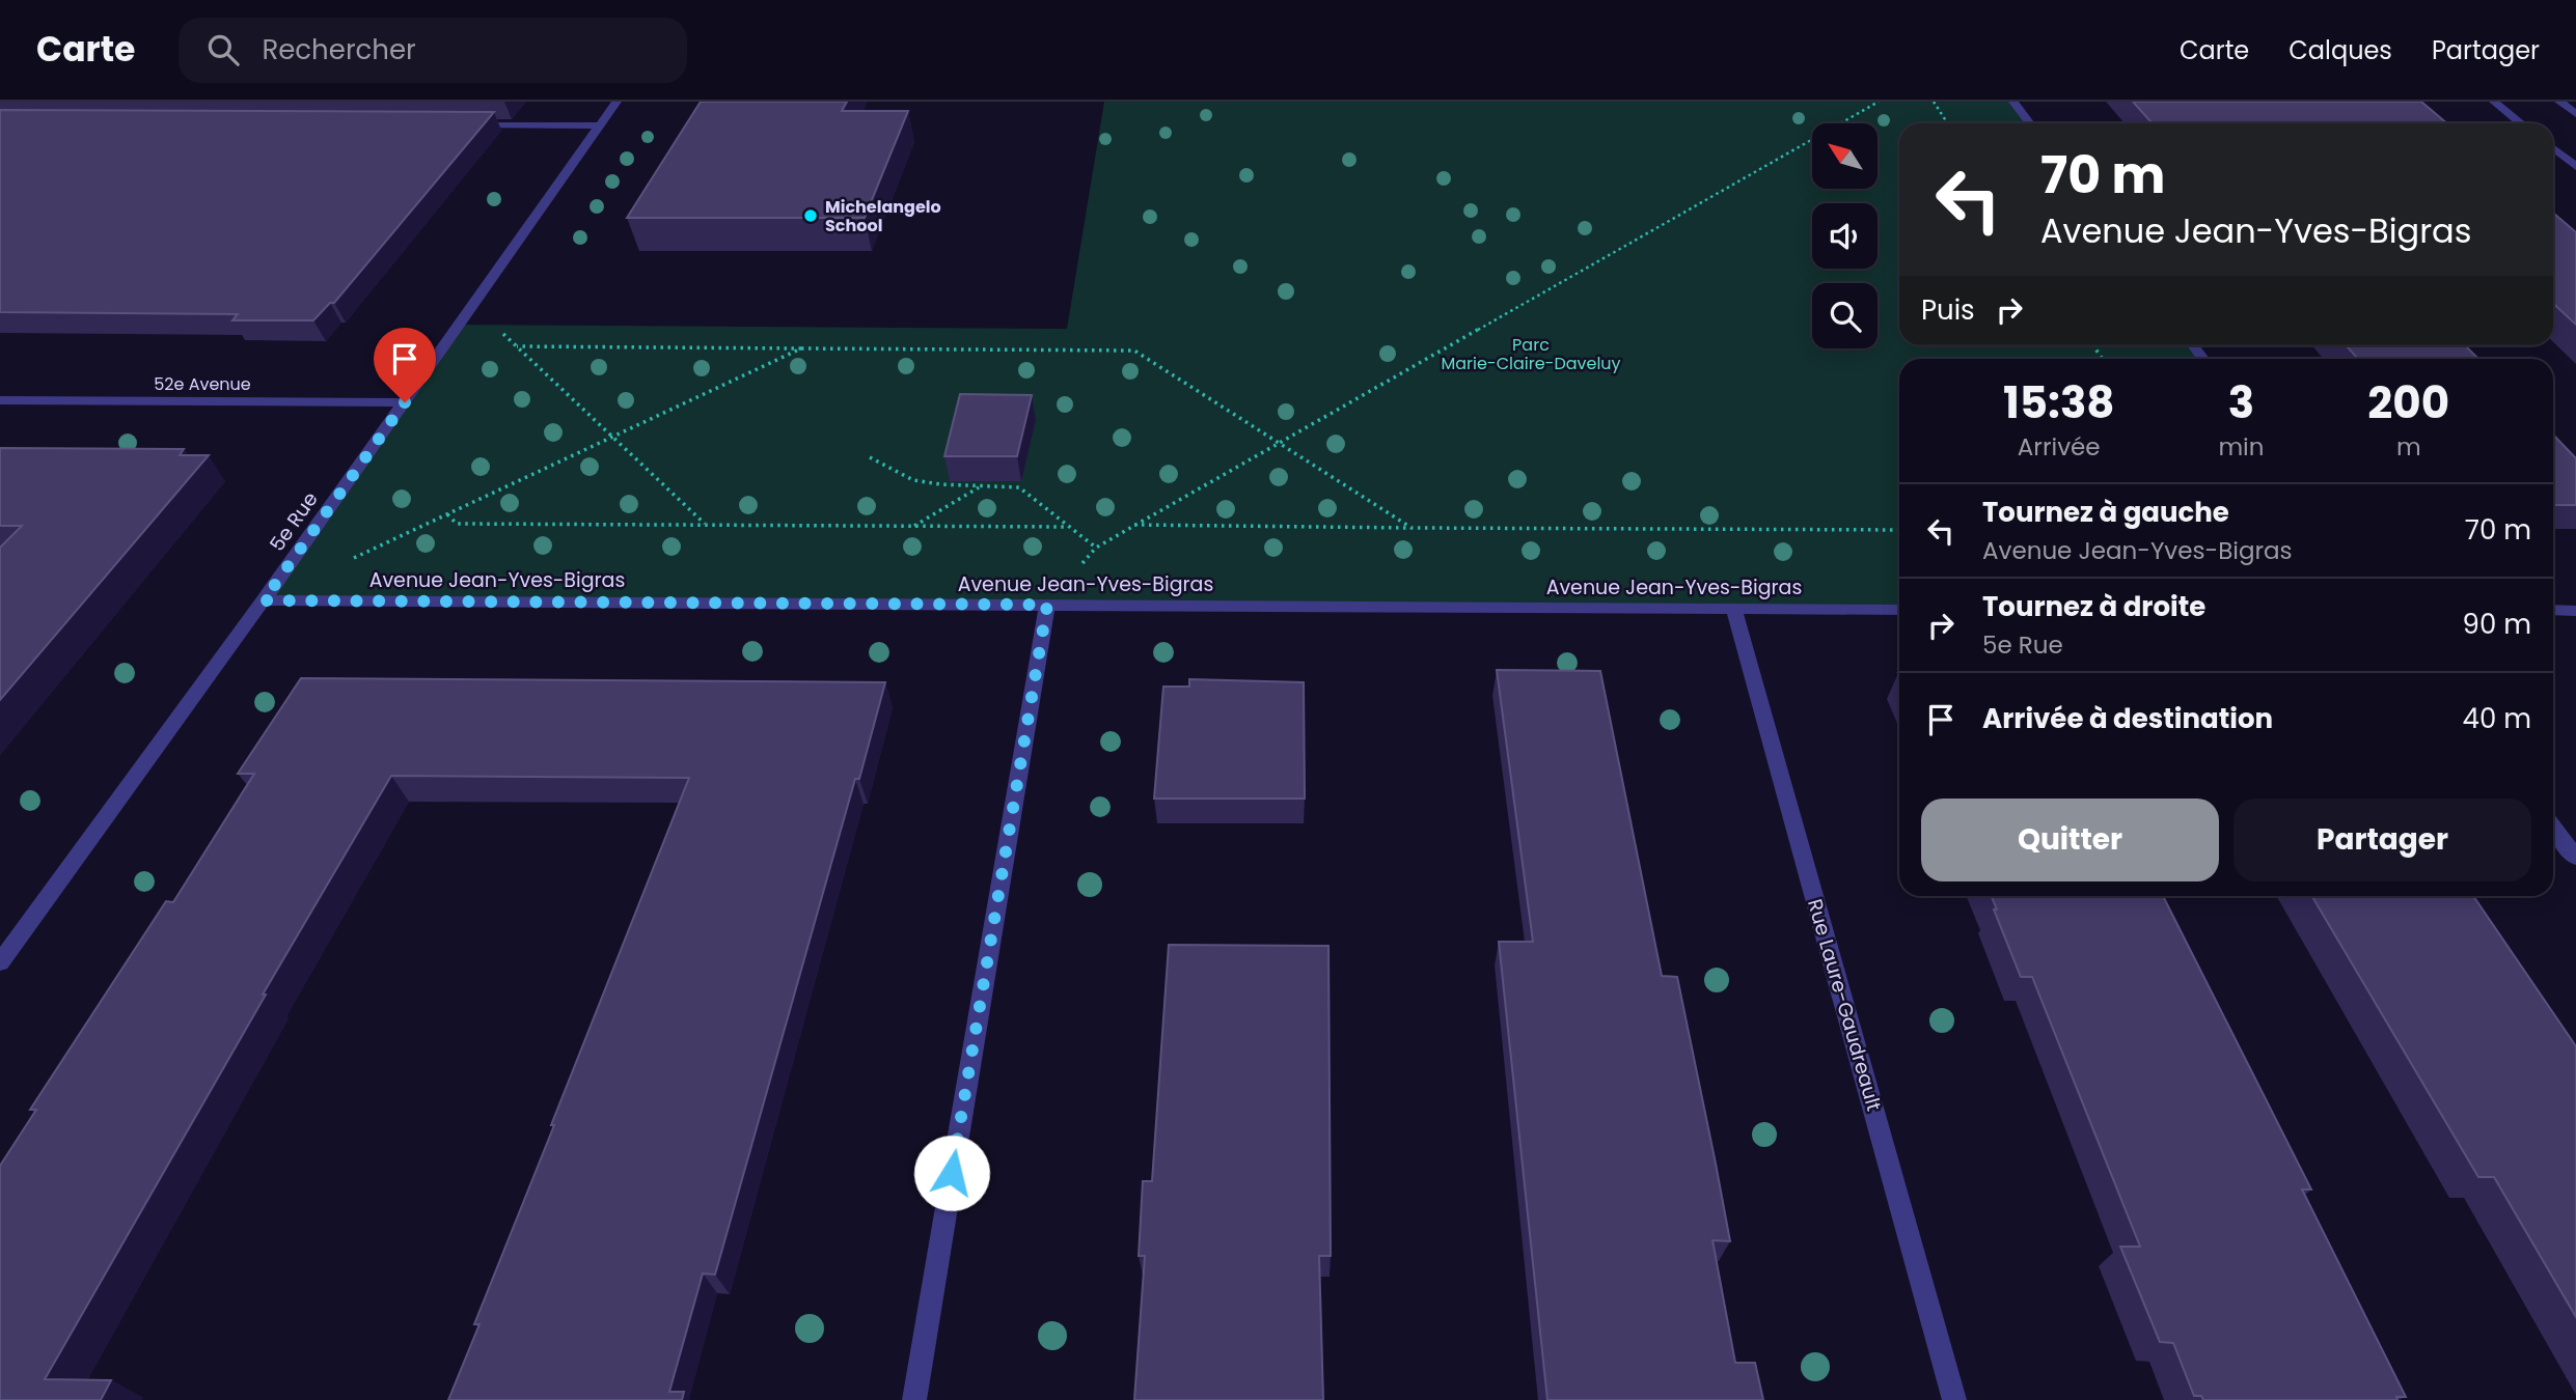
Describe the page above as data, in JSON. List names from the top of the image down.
{
  "streets": {
    "street": [
      "52e Avenue",
      "5e Rue",
      "Avenue Jean-Yves-Bigras",
      "Rue Laure-Gaudreault"
    ]
  },
  "crossings": [
    ["52e Avenue", "5e Rue"],
    ["5e Rue", "Avenue Jean-Yves-Bigras"],
    ["Avenue Jean-Yves-Bigras", "Rue Laure-Gaudreault"]
  ],
  "parks": ["Parc Marie-Claire-Daveluy"],
  "places": ["Michelangelo School"],
  "north": "top left",
  "page": {
    "header": "Carte",
    "search": "Rechercher",
    "nav": ["Carte", "Calques", "Partager"],
    "turn": ["70 m", "Avenue Jean-Yves-Bigras"],
    "then": "Puis",
    "eta": [
      "15:38",
      "Arrivée",
      "3",
      "min",
      "200",
      "m"
    ],
    "list": [
      {
        "name": "Tournez à gauche",
        "note": "Avenue Jean-Yves-Bigras",
        "value": "70 m"
      },
      {
        "name": "Tournez à droite",
        "note": "5e Rue",
        "value": "90 m"
      },
      {
        "name": "Arrivée à destination",
        "value": "40 m"
      }
    ],
    "buttons": ["Quitter", "Partager"]
  }
}
